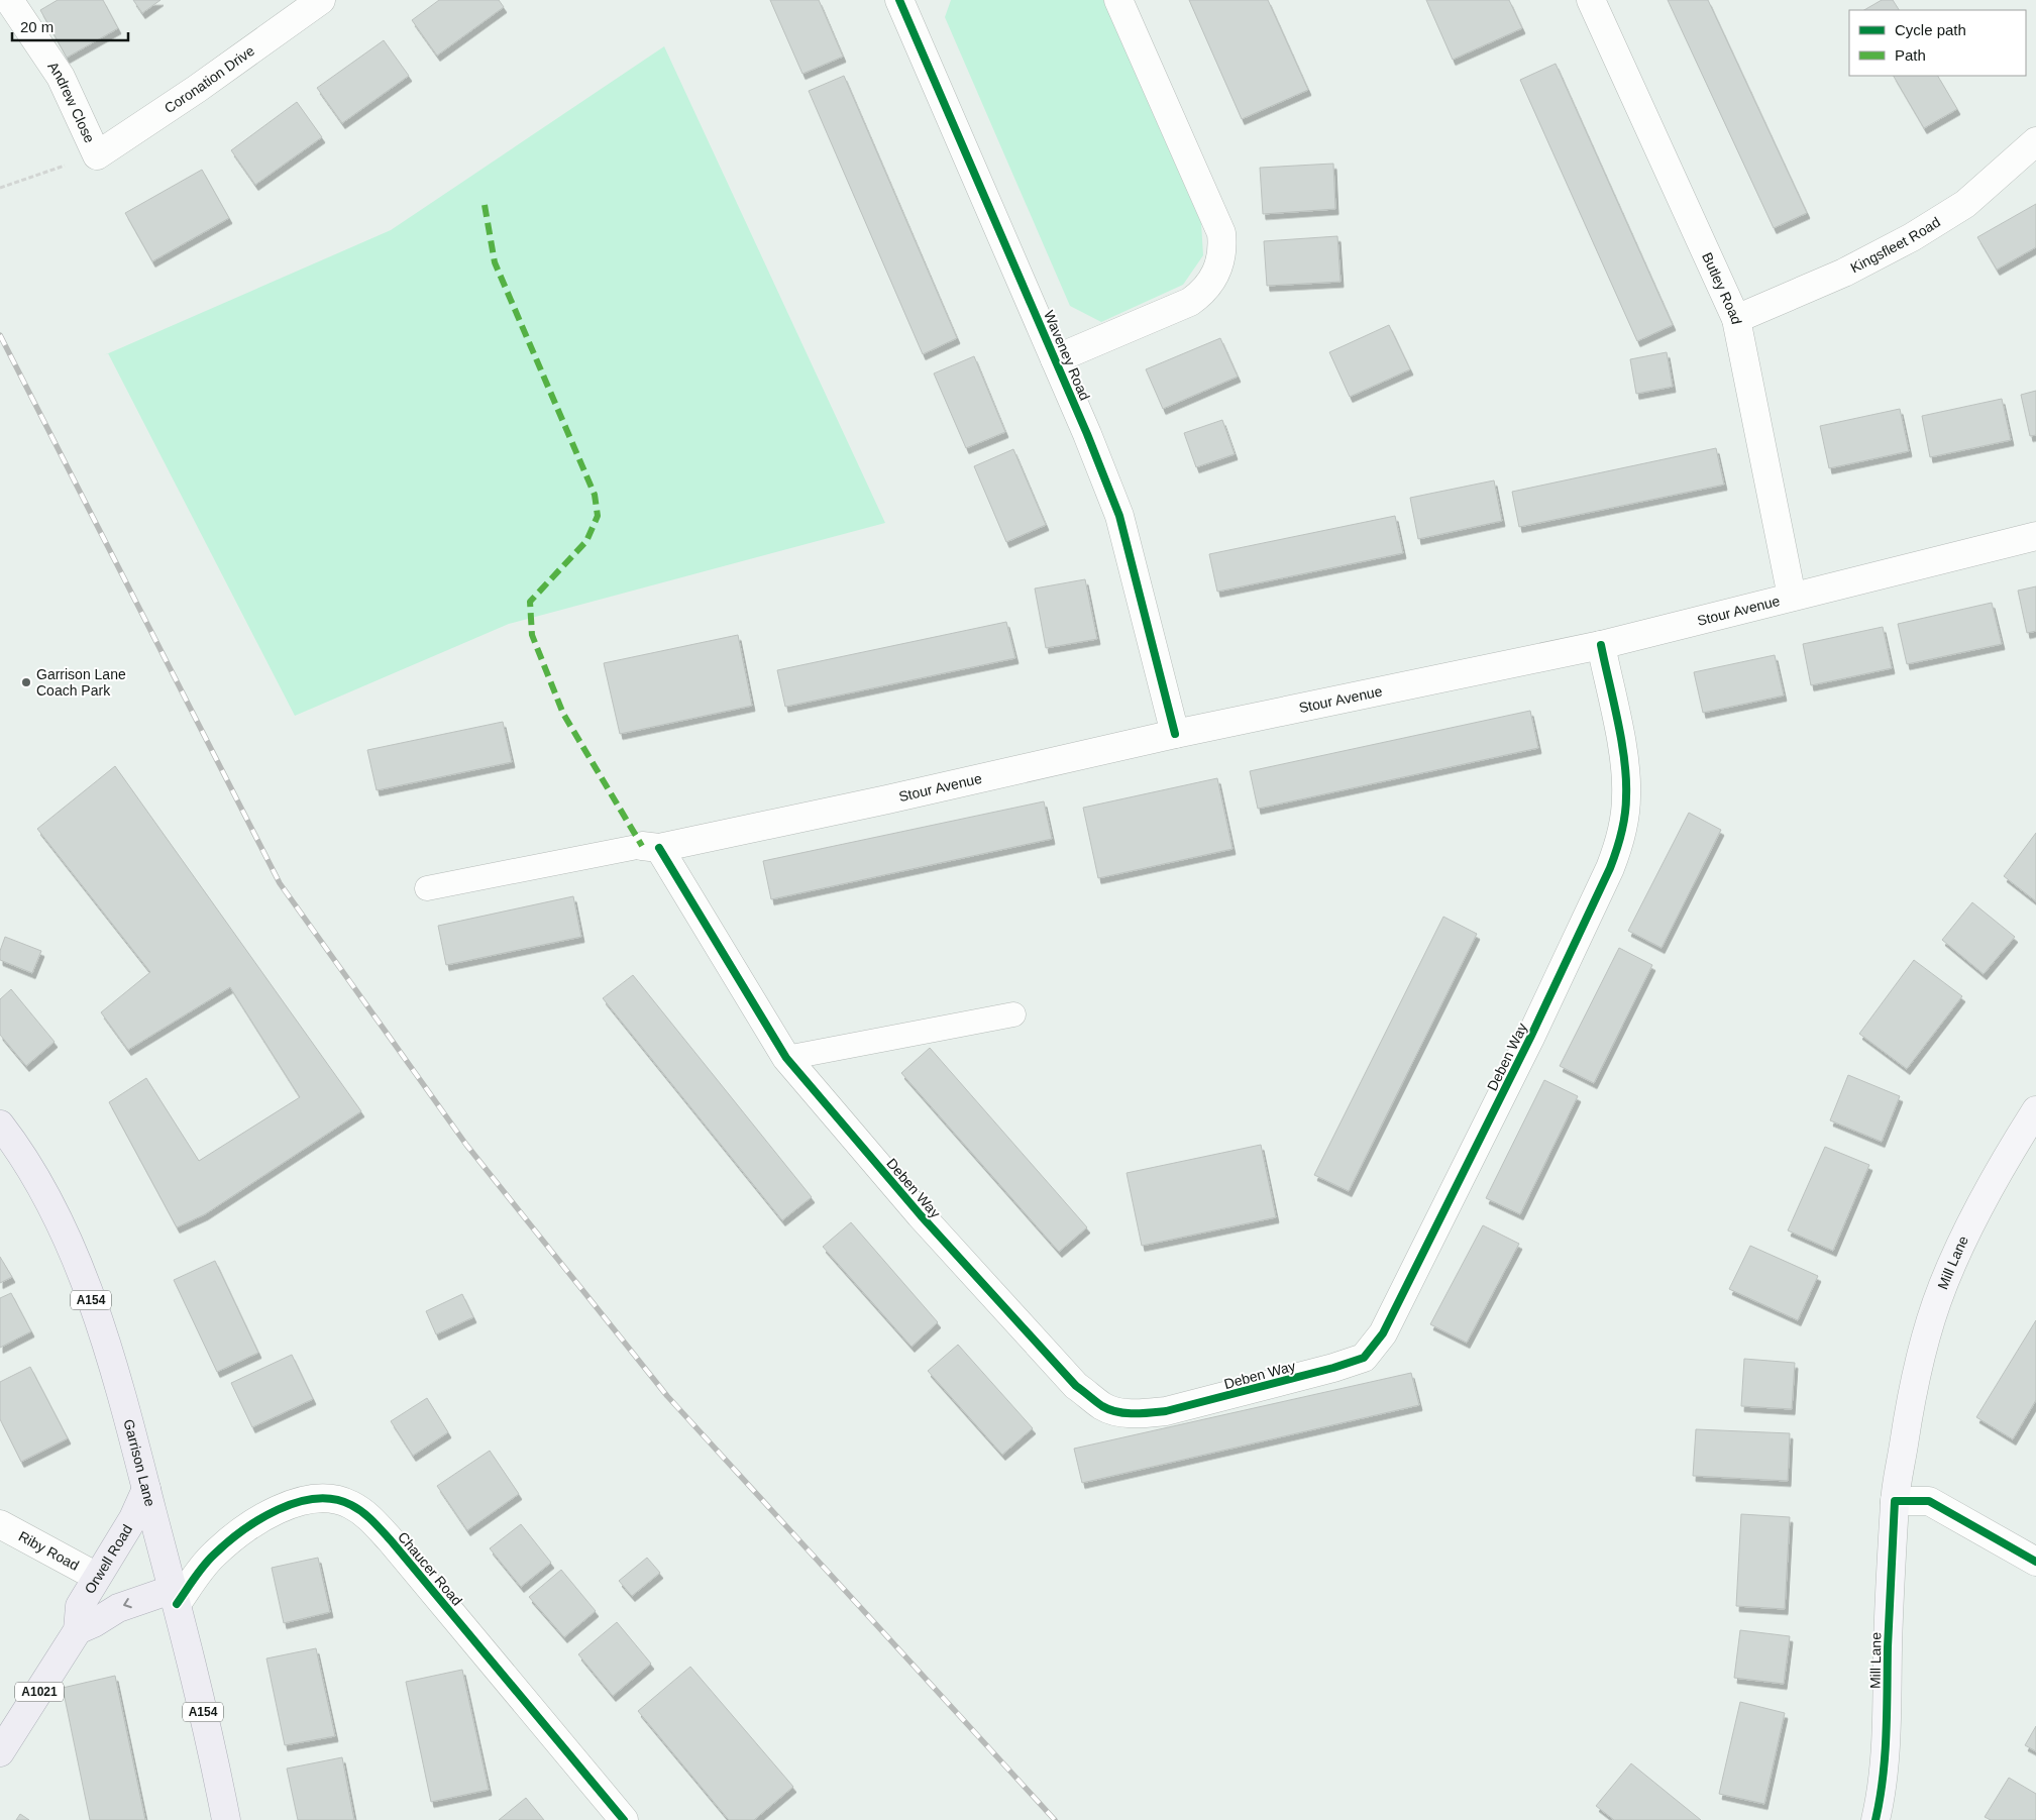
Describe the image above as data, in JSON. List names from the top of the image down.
{
  "streets": {
    "main road": [
      "A154",
      "Garrison Lane",
      "Orwell Road",
      "A1021"
    ],
    "street": [
      "Coronation Drive",
      "Andrew Close",
      "Kingsfleet Road",
      "Butley Road",
      "Waveney Road",
      "Stour Avenue",
      "Deben Way",
      "Mill Lane",
      "Riby Road",
      "Chaucer Road"
    ]
  },
  "crossings": [
    ["Coronation Drive", "Andrew Close"],
    ["Kingsfleet Road", "Butley Road"],
    ["Butley Road", "Stour Avenue"],
    ["Waveney Road", "Stour Avenue"],
    ["Stour Avenue", "Deben Way"],
    ["Garrison Lane", "Orwell Road"],
    ["Garrison Lane", "Chaucer Road"],
    ["Riby Road", "Orwell Road"],
    ["Orwell Road", "Chaucer Road"]
  ],
  "places": ["Garrison Lane Coach Park"],
  "legend": ["Cycle path", "Path"],
  "scale_bar": "20 m"
}
